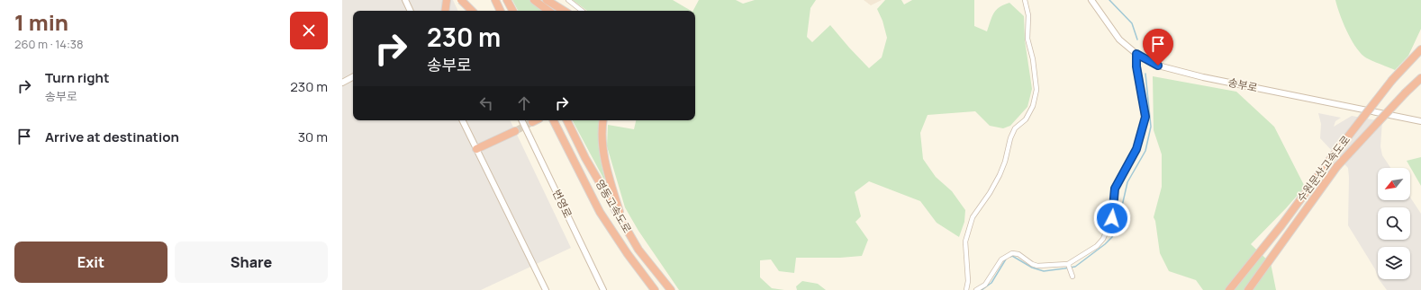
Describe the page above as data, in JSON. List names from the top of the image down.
{
  "streets": {
    "highway": ["수원문산고속도로", "영동고속도로"],
    "street": ["송부로", "번영로"]
  },
  "north": "bottom left",
  "page": {
    "heading": ["1 min", "260 m · 14:38"],
    "turn": ["230 m", "송부로"],
    "list": [
      {
        "name": "Turn right",
        "note": "송부로",
        "value": "230 m"
      },
      {
        "name": "Arrive at destination",
        "value": "30 m"
      }
    ],
    "buttons": ["Exit", "Share"]
  }
}
